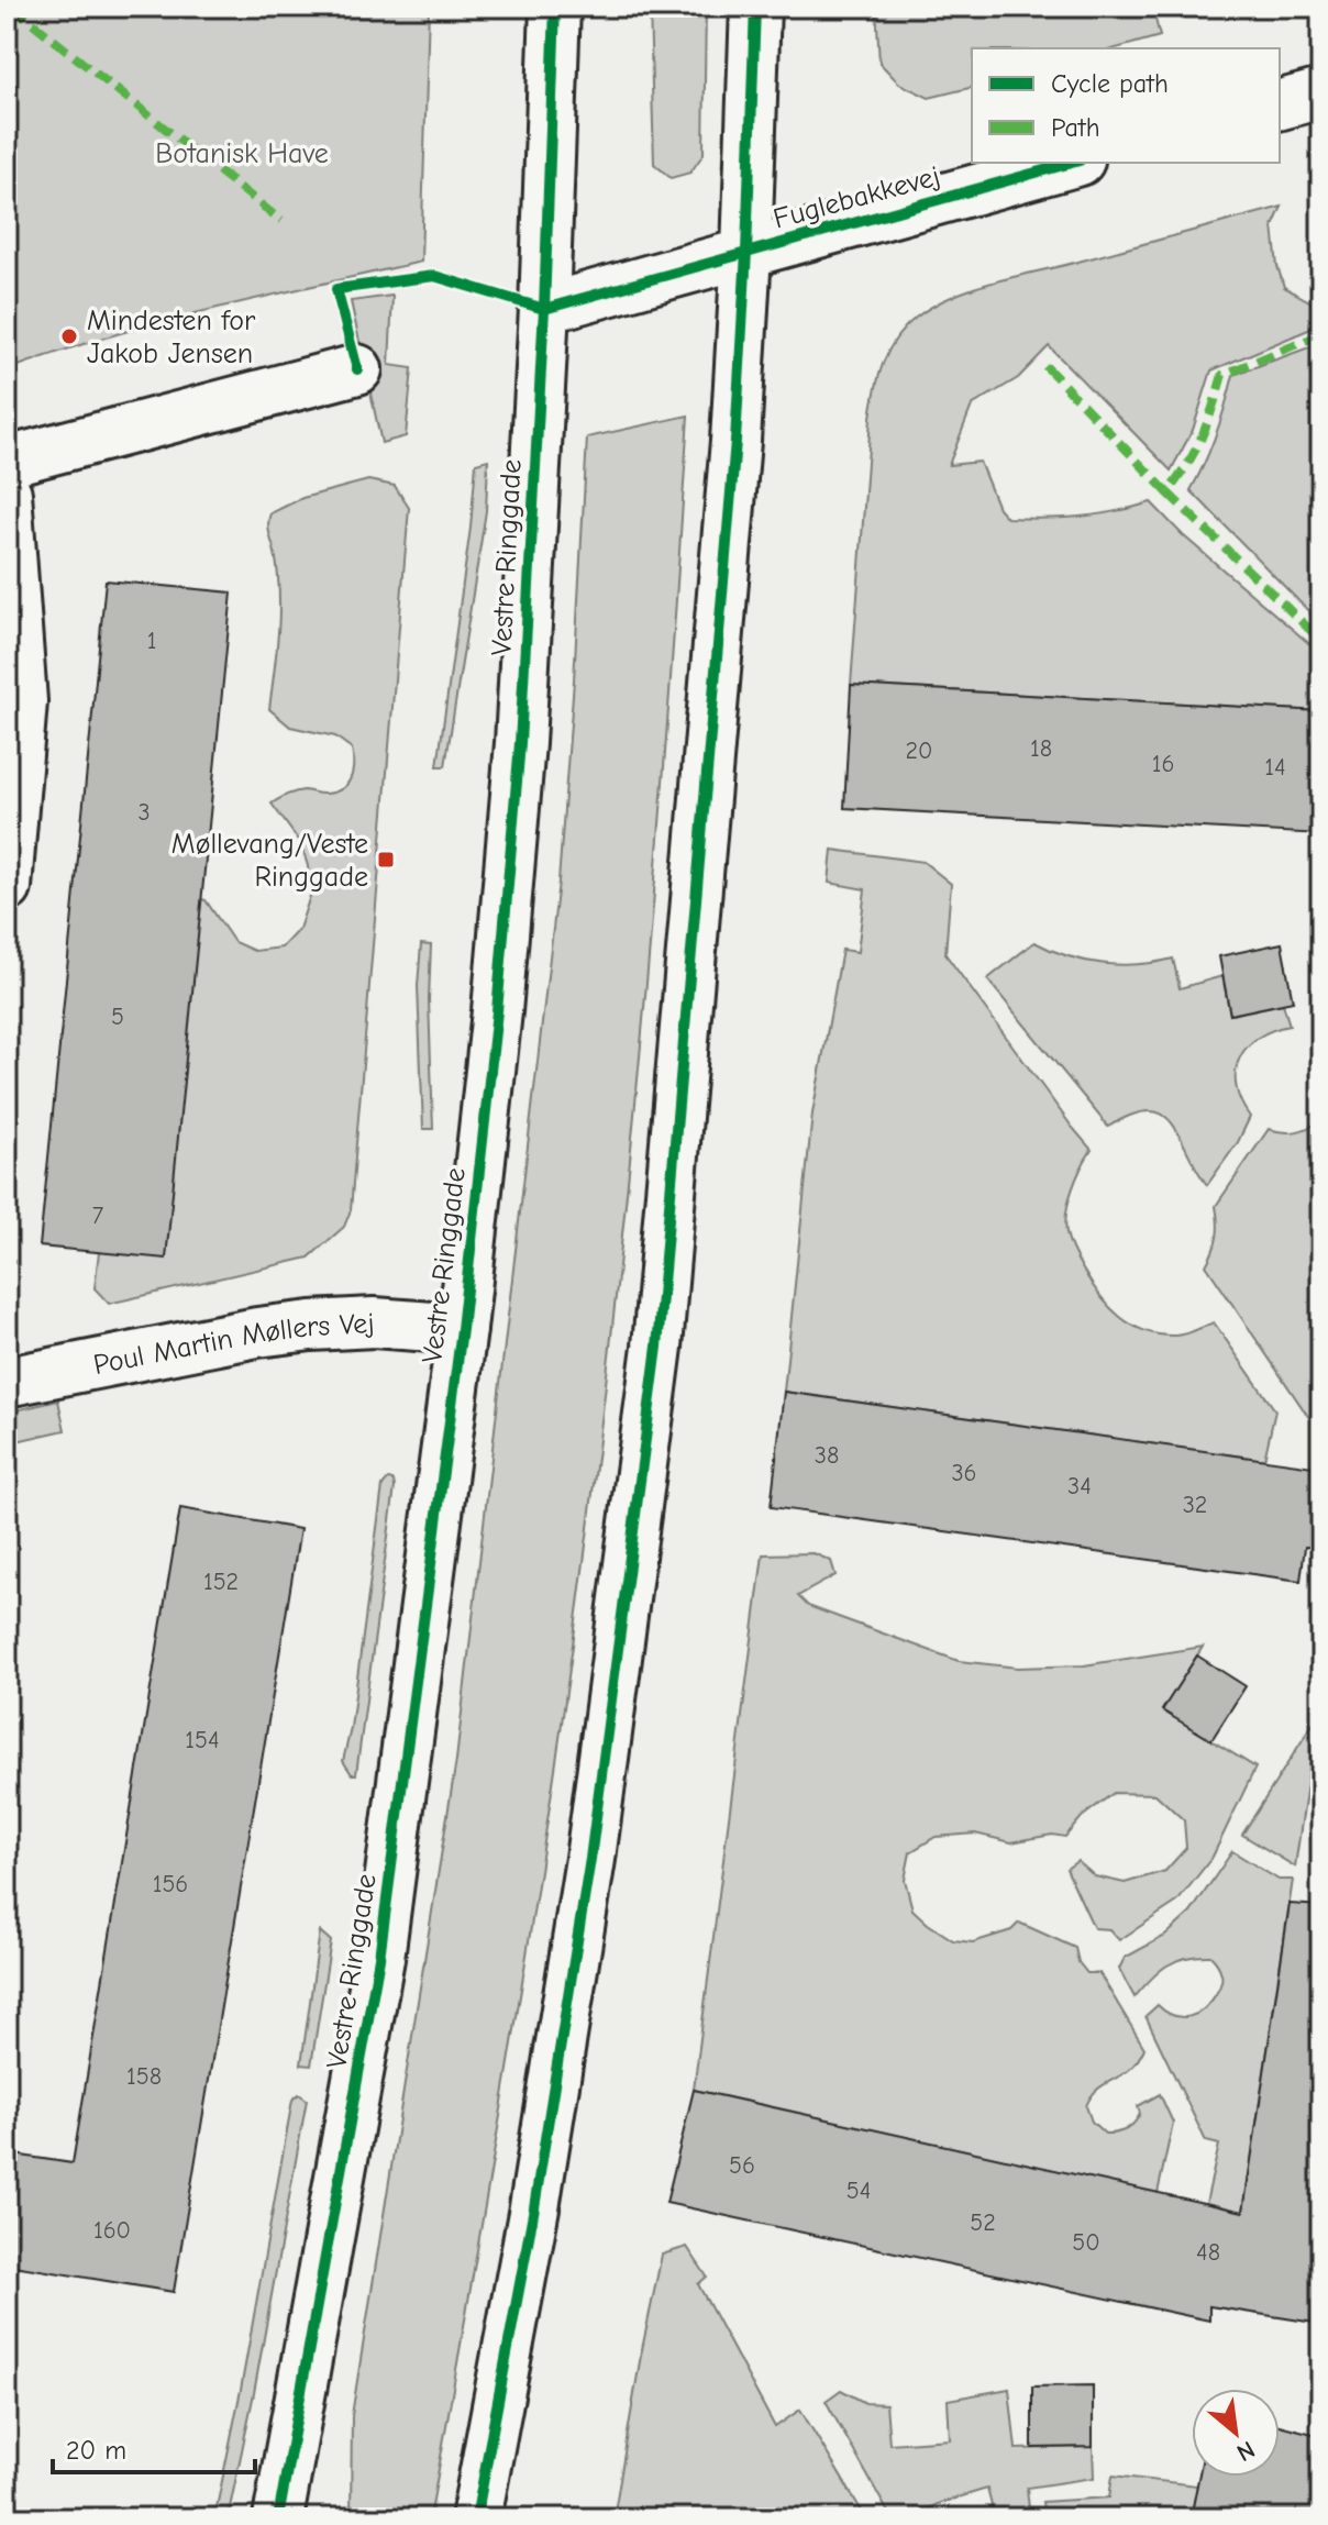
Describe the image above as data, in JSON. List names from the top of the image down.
{
  "streets": {
    "main road": ["Fuglebakkevej", "Vestre Ringgade", "Poul Martin Møllers Vej"]
  },
  "crossings": [
    ["Fuglebakkevej", "Vestre Ringgade"],
    ["Vestre Ringgade", "Poul Martin Møllers Vej"]
  ],
  "parks": ["Botanisk Have"],
  "places": {
    "other": ["Mindesten for Jakob Jensen"],
    "transit": ["Møllevang/Veste Ringgade"]
  },
  "house_numbers": [
    "1",
    "18",
    "20",
    "16",
    "14",
    "3",
    "5",
    "7",
    "38",
    "36",
    "34",
    "32",
    "152",
    "154",
    "156",
    "158",
    "56",
    "54",
    "52",
    "160",
    "50",
    "48"
  ],
  "legend": ["Cycle path", "Path"],
  "scale_bar": "20 m",
  "north": "bottom right"
}
